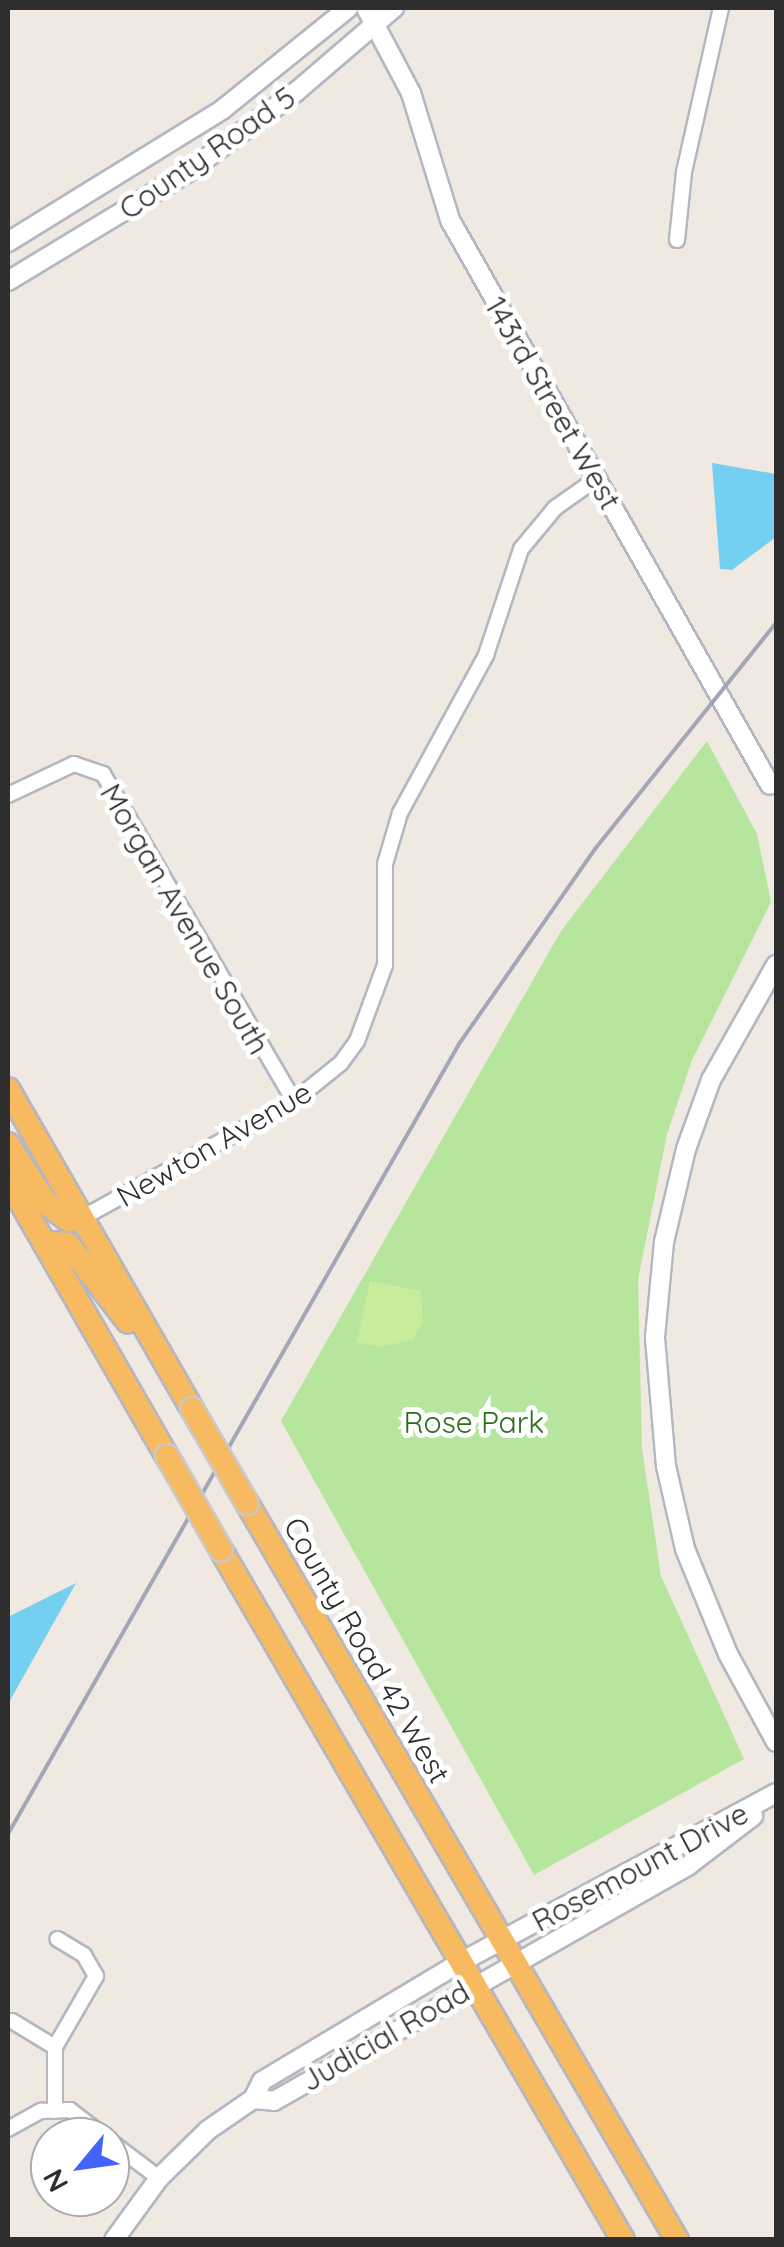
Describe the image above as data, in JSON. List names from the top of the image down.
{
  "streets": {
    "highway": ["County Road 42 West"],
    "street": [
      "County Road 5",
      "143rd Street West",
      "Morgan Avenue South",
      "Newton Avenue",
      "Rosemount Drive",
      "Judicial Road"
    ]
  },
  "crossings": [
    ["County Road 5", "143rd Street West"],
    ["143rd Street West", "Newton Avenue"],
    ["Morgan Avenue South", "Newton Avenue"],
    ["Newton Avenue", "County Road 42 West"],
    ["County Road 42 West", "Rosemount Drive"],
    ["County Road 42 West", "Judicial Road"],
    ["Rosemount Drive", "Judicial Road"]
  ],
  "parks": ["Rose Park"],
  "north": "bottom left"
}
